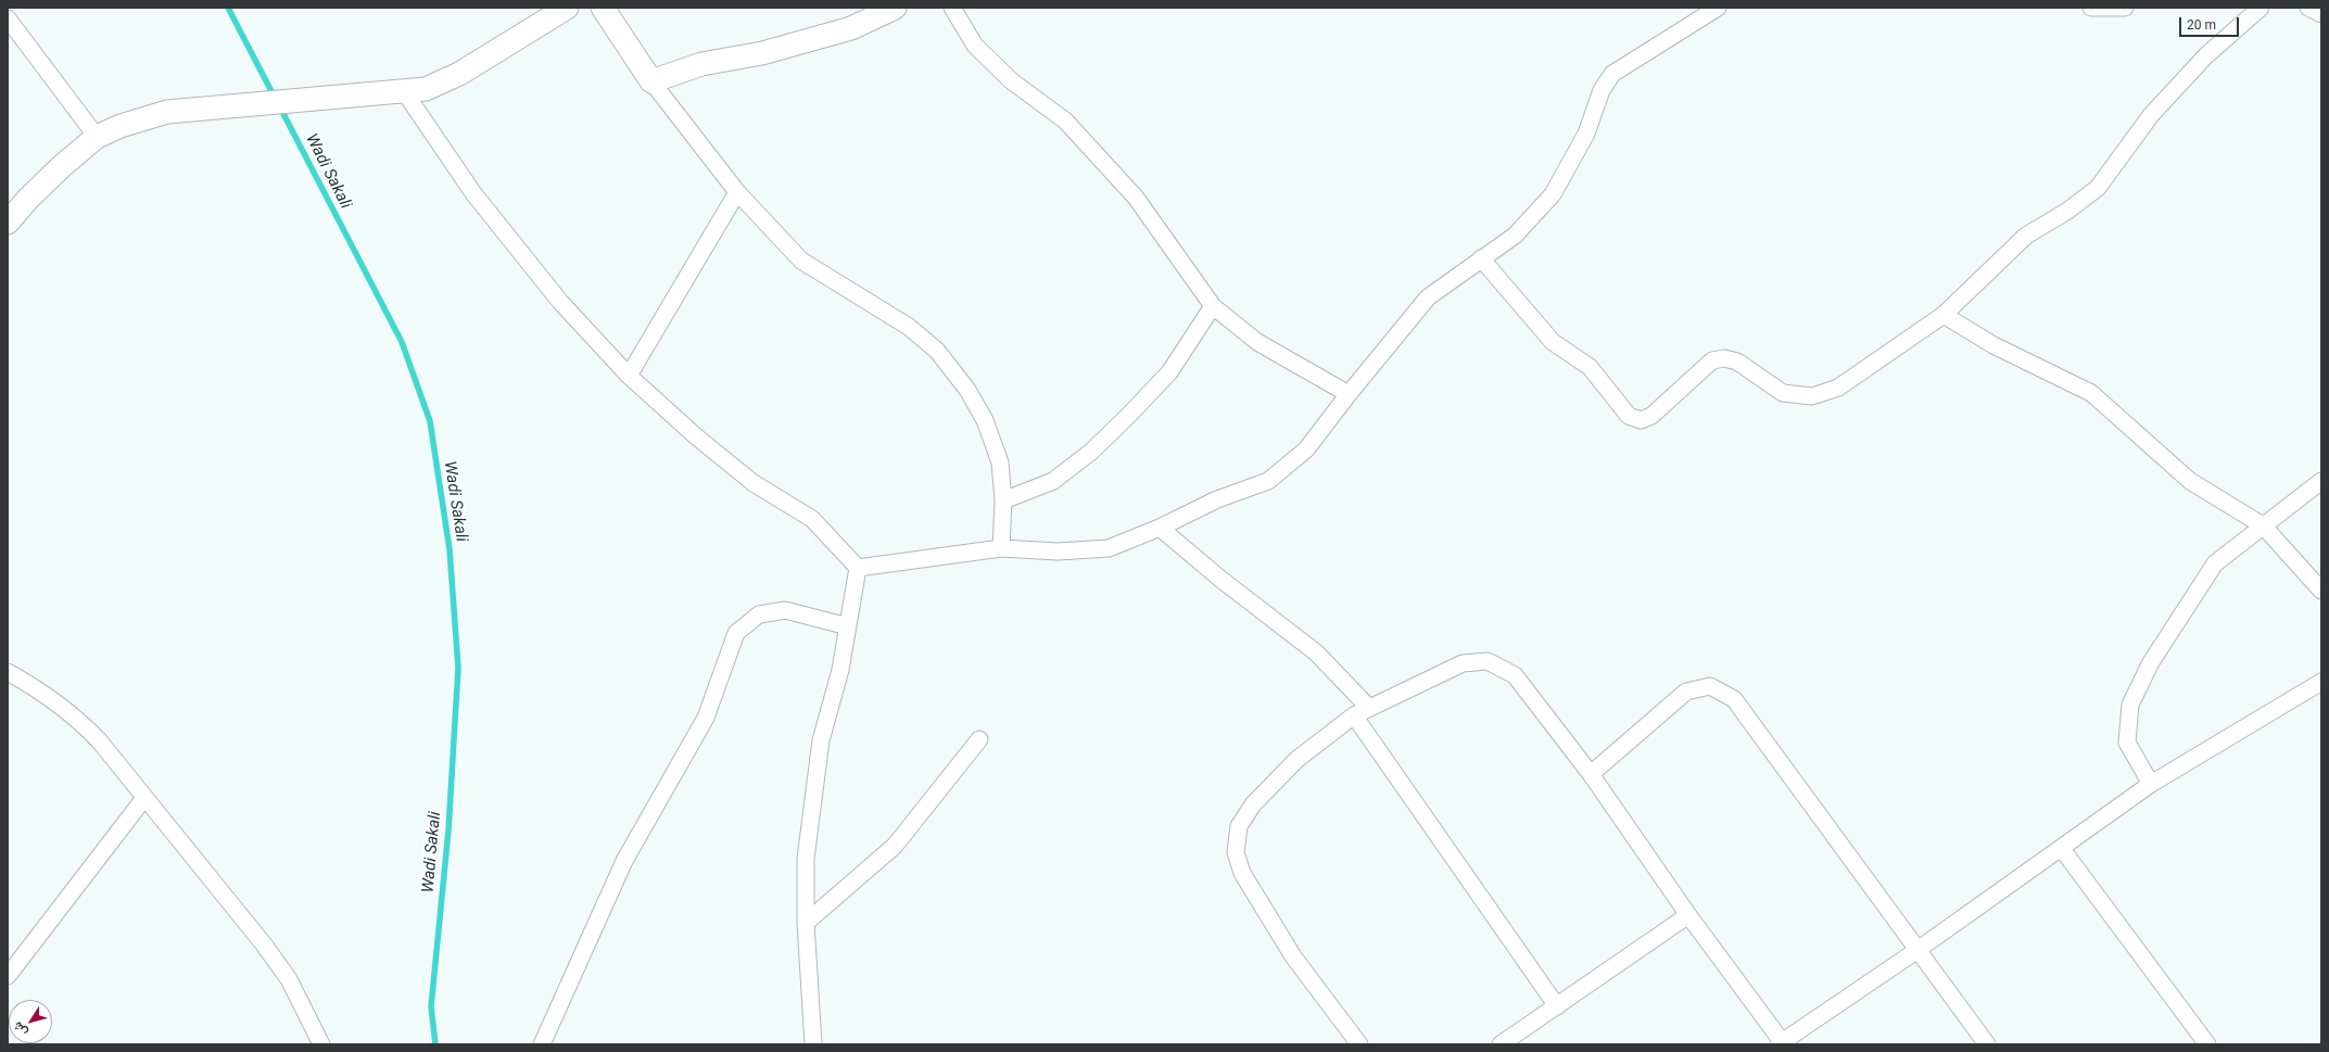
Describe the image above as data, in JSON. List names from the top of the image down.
{
  "water": ["Wadi Sakali"],
  "scale_bar": "20 m",
  "north": "bottom left"
}
